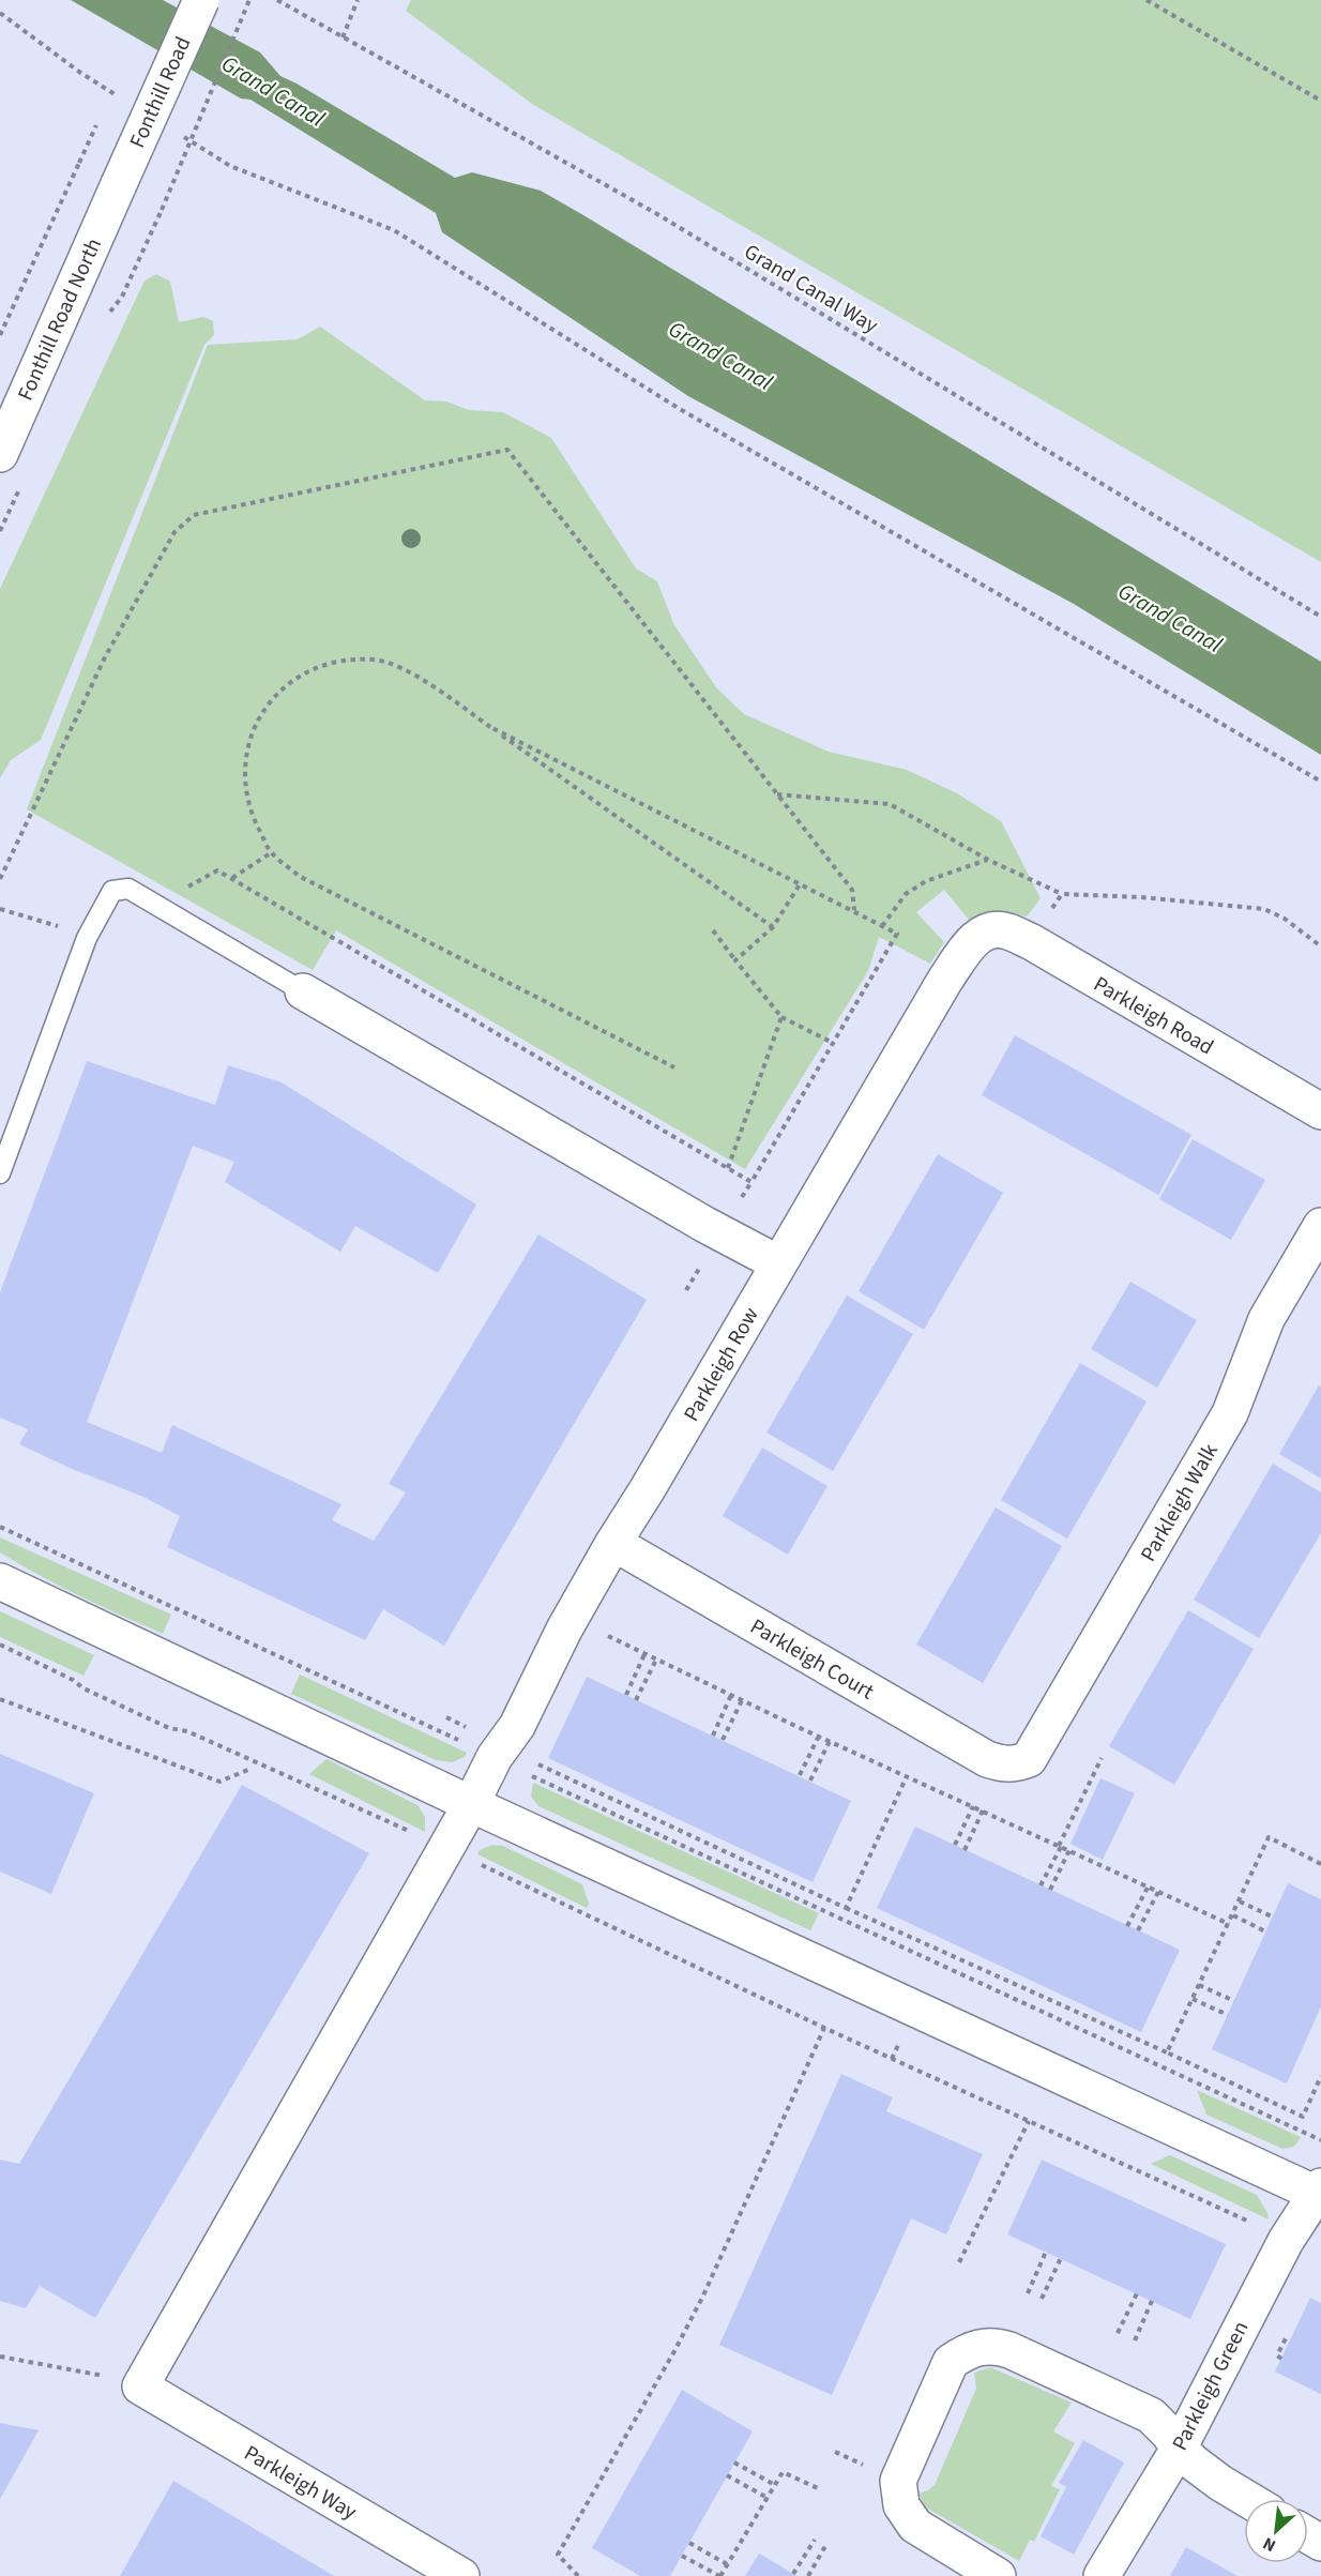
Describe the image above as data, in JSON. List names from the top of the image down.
{
  "streets": {
    "street": [
      "Fonthill Road",
      "Fonthill Road North",
      "Parkleigh Road",
      "Parkleigh Row",
      "Parkleigh Walk",
      "Parkleigh Court",
      "Parkleigh Green",
      "Parkleigh Way"
    ],
    "path": ["Grand Canal Way"]
  },
  "crossings": [
    ["Fonthill Road", "Fonthill Road North"],
    ["Parkleigh Road", "Parkleigh Row"],
    ["Parkleigh Row", "Parkleigh Court"],
    ["Parkleigh Row", "Parkleigh Way"],
    ["Parkleigh Walk", "Parkleigh Court"]
  ],
  "water": ["Grand Canal"],
  "north": "bottom left"
}
